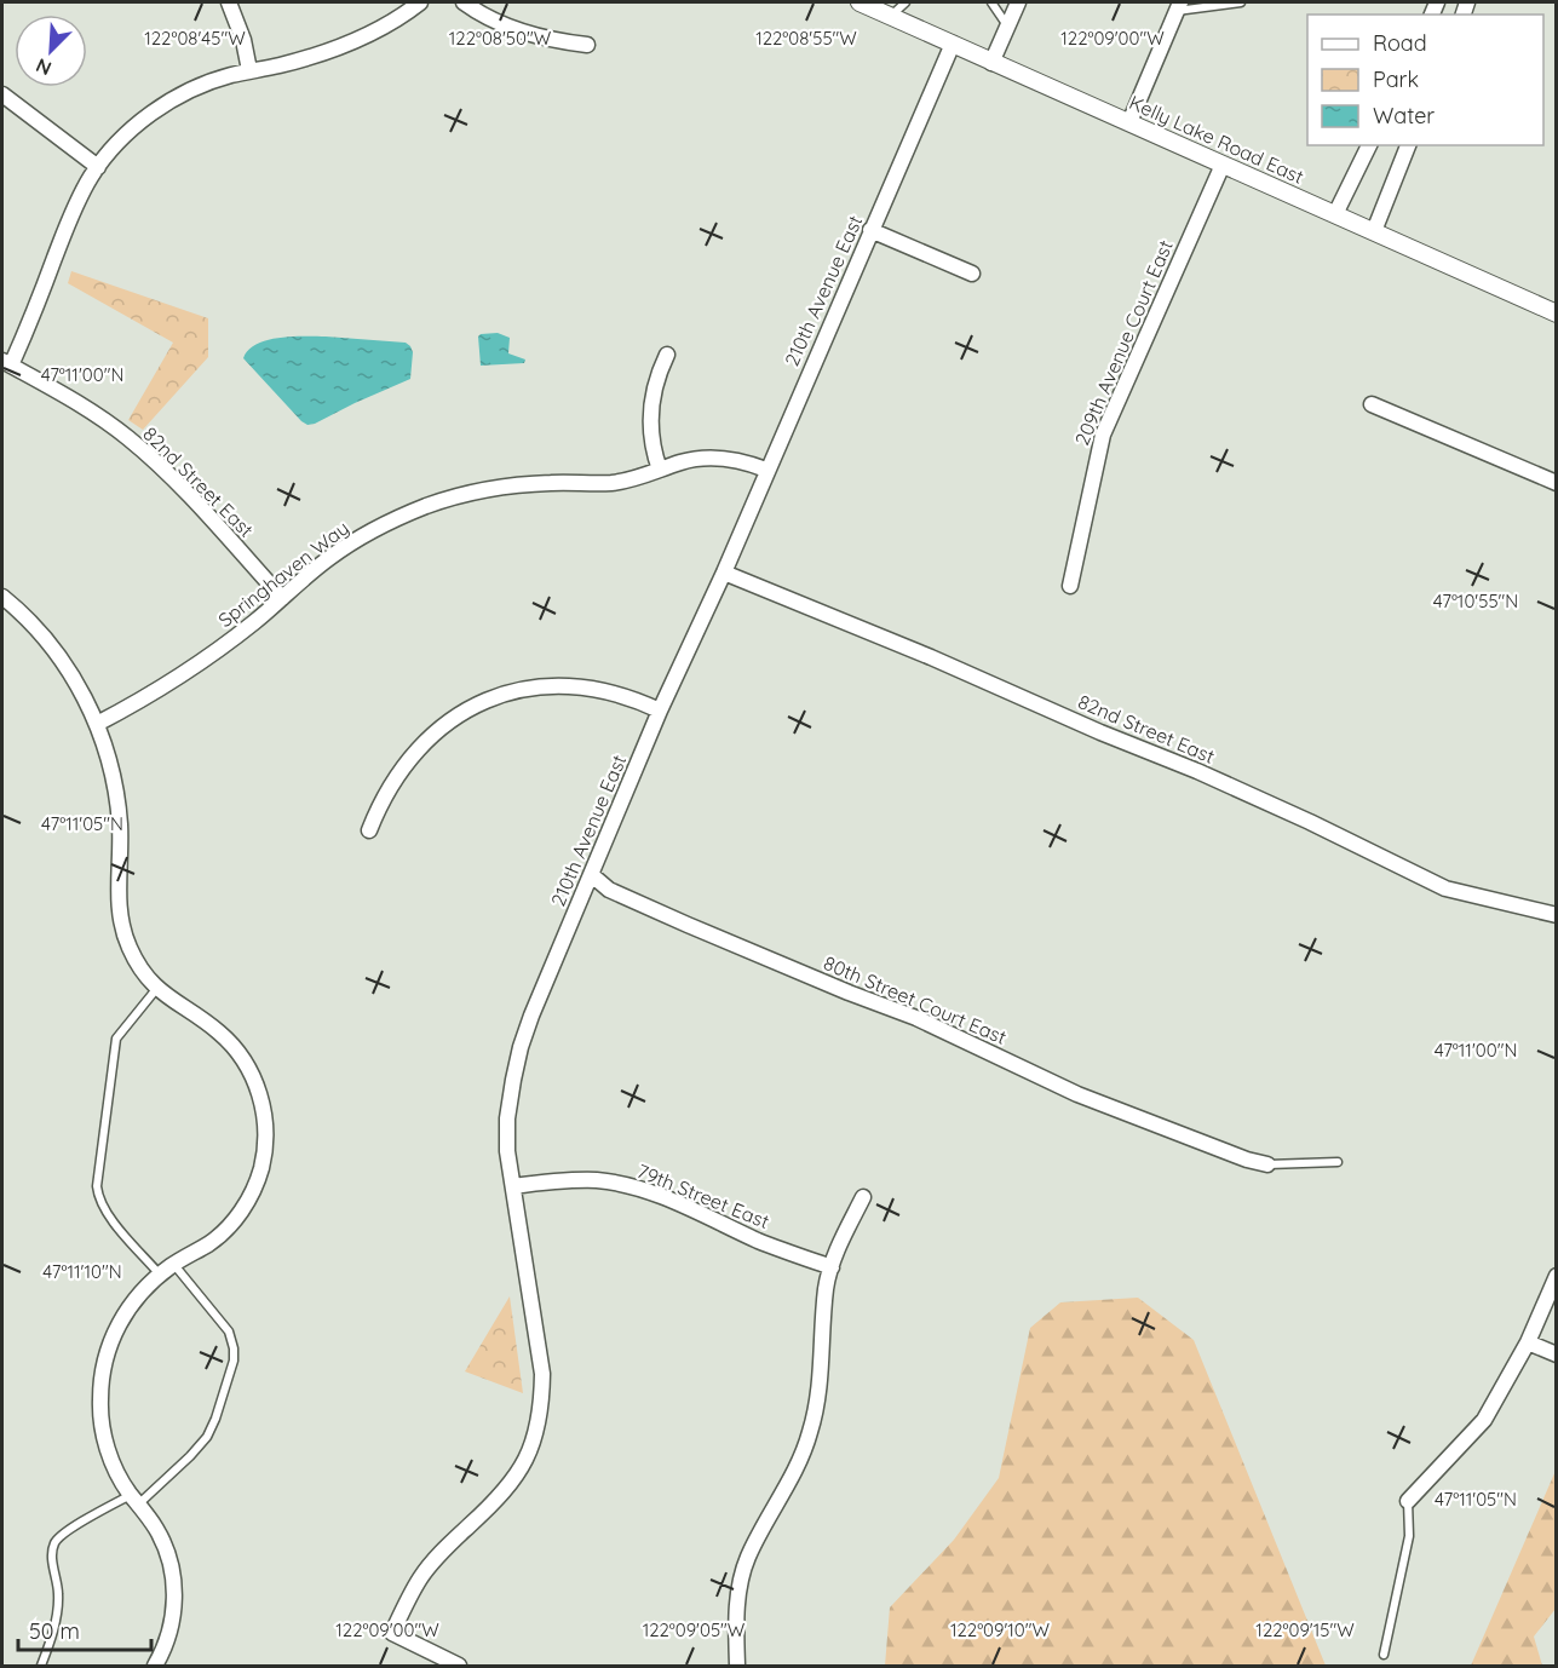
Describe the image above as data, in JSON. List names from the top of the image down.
{
  "streets": {
    "street": [
      "Kelly Lake Road East",
      "210th Avenue East",
      "209th Avenue Court East",
      "82nd Street East",
      "Springhaven Way",
      "80th Street Court East",
      "79th Street East"
    ]
  },
  "crossings": [
    ["Kelly Lake Road East", "210th Avenue East"],
    ["Kelly Lake Road East", "209th Avenue Court East"],
    ["210th Avenue East", "82nd Street East"],
    ["210th Avenue East", "Springhaven Way"],
    ["210th Avenue East", "80th Street Court East"],
    ["210th Avenue East", "79th Street East"],
    ["82nd Street East", "Springhaven Way"]
  ],
  "legend": ["Road", "Park", "Water"],
  "scale_bar": "50 m",
  "north": "bottom left",
  "coordinates": [
    "122°08'45\"W",
    "122°08'50\"W",
    "122°08'55\"W",
    "122°09'00\"W",
    "47°11'00\"N",
    "47°10'55\"N",
    "47°11'05\"N",
    "47°11'10\"N",
    "122°09'05\"W",
    "122°09'10\"W",
    "122°09'15\"W"
  ]
}
